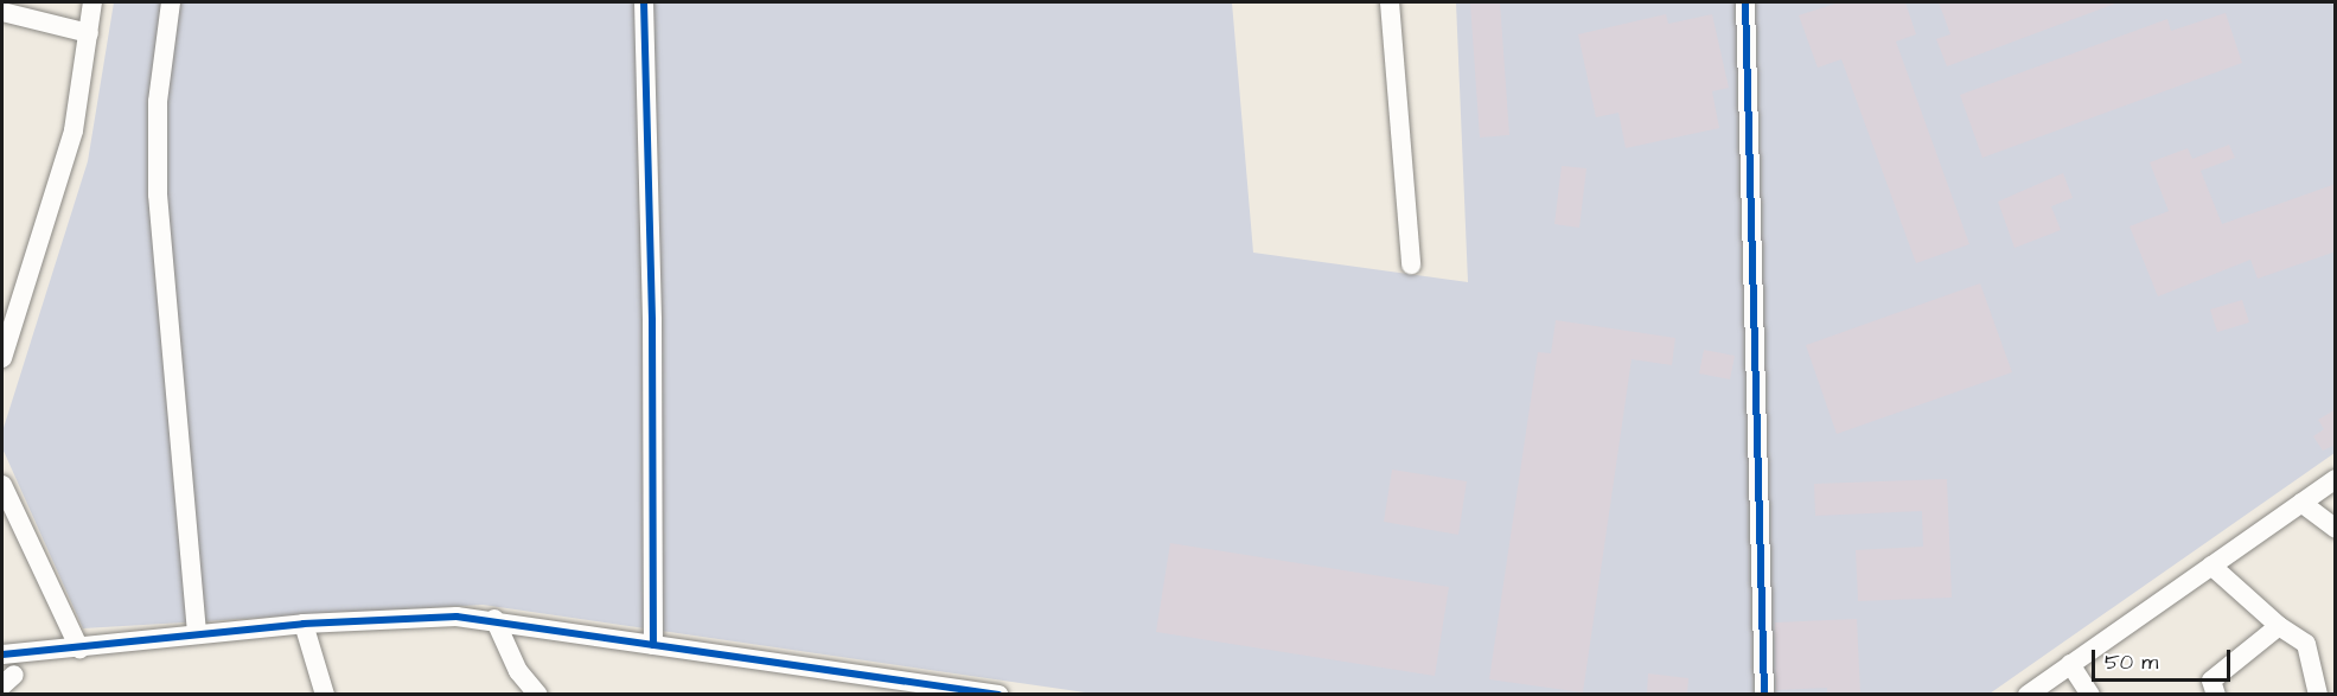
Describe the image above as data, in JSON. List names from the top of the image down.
{
  "scale_bar": "50 m"
}
